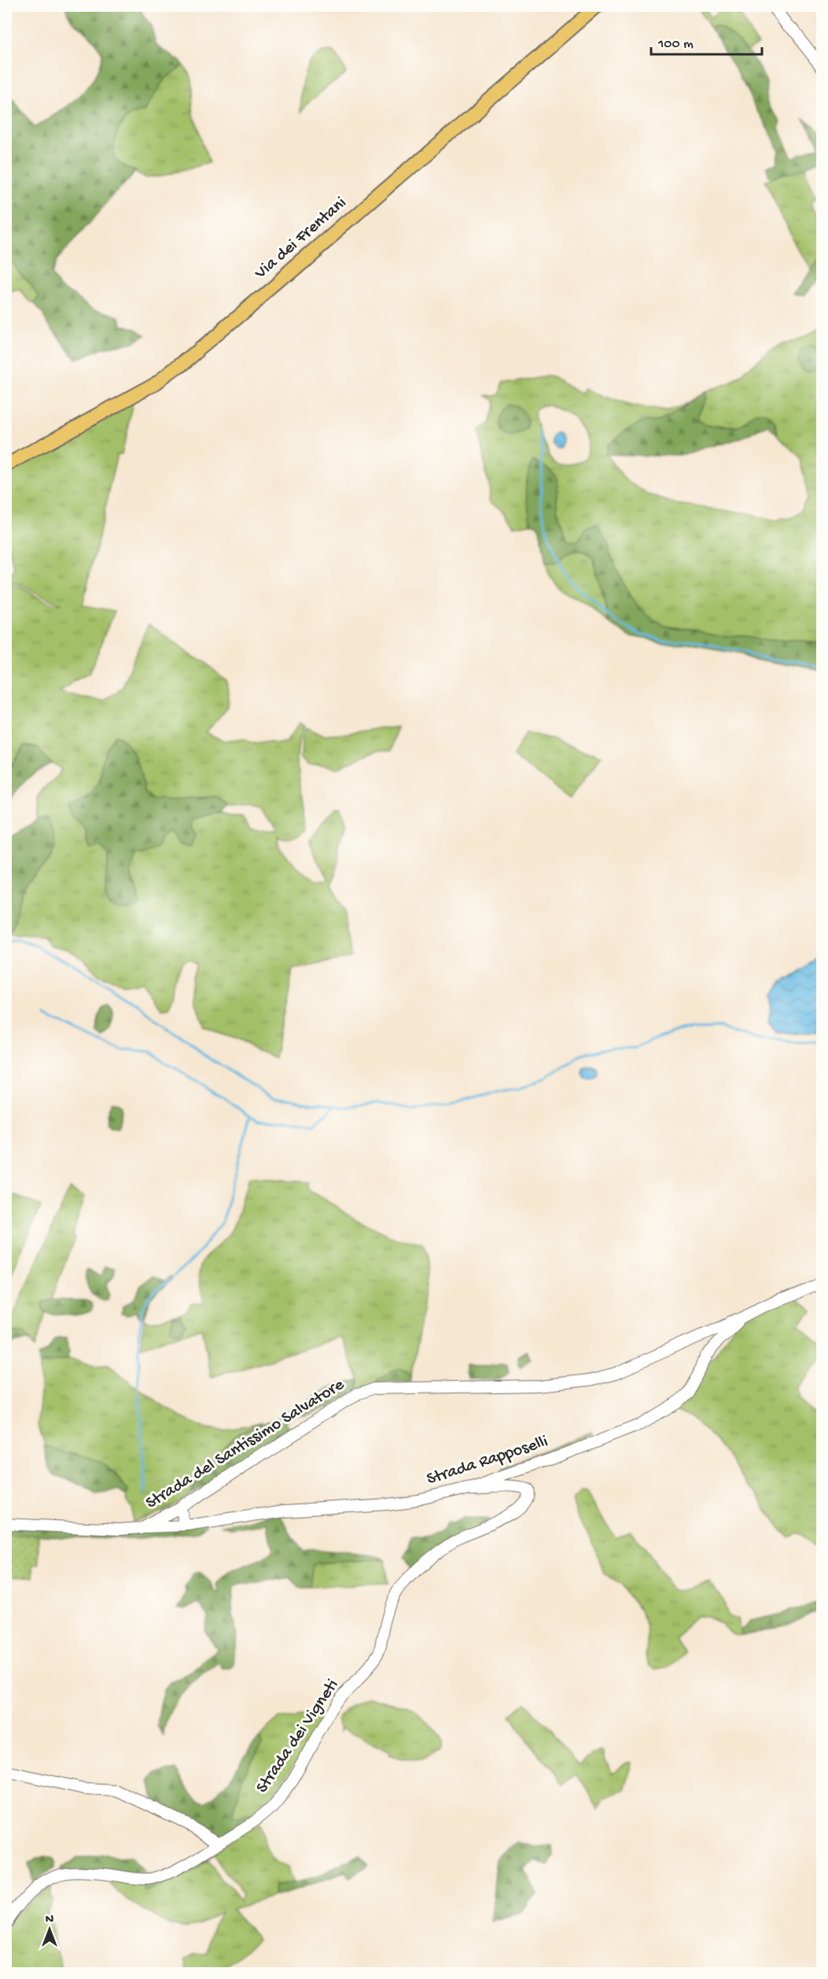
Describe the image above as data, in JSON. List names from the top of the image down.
{
  "streets": {
    "main road": ["Via dei Frentani"],
    "street": ["Strada del Santissimo Salvatore", "Strada Rapposelli", "Strada dei Vigneti"]
  },
  "crossings": [
    ["Strada del Santissimo Salvatore", "Strada Rapposelli"],
    ["Strada Rapposelli", "Strada dei Vigneti"]
  ],
  "scale_bar": "100 m",
  "north": "top"
}
